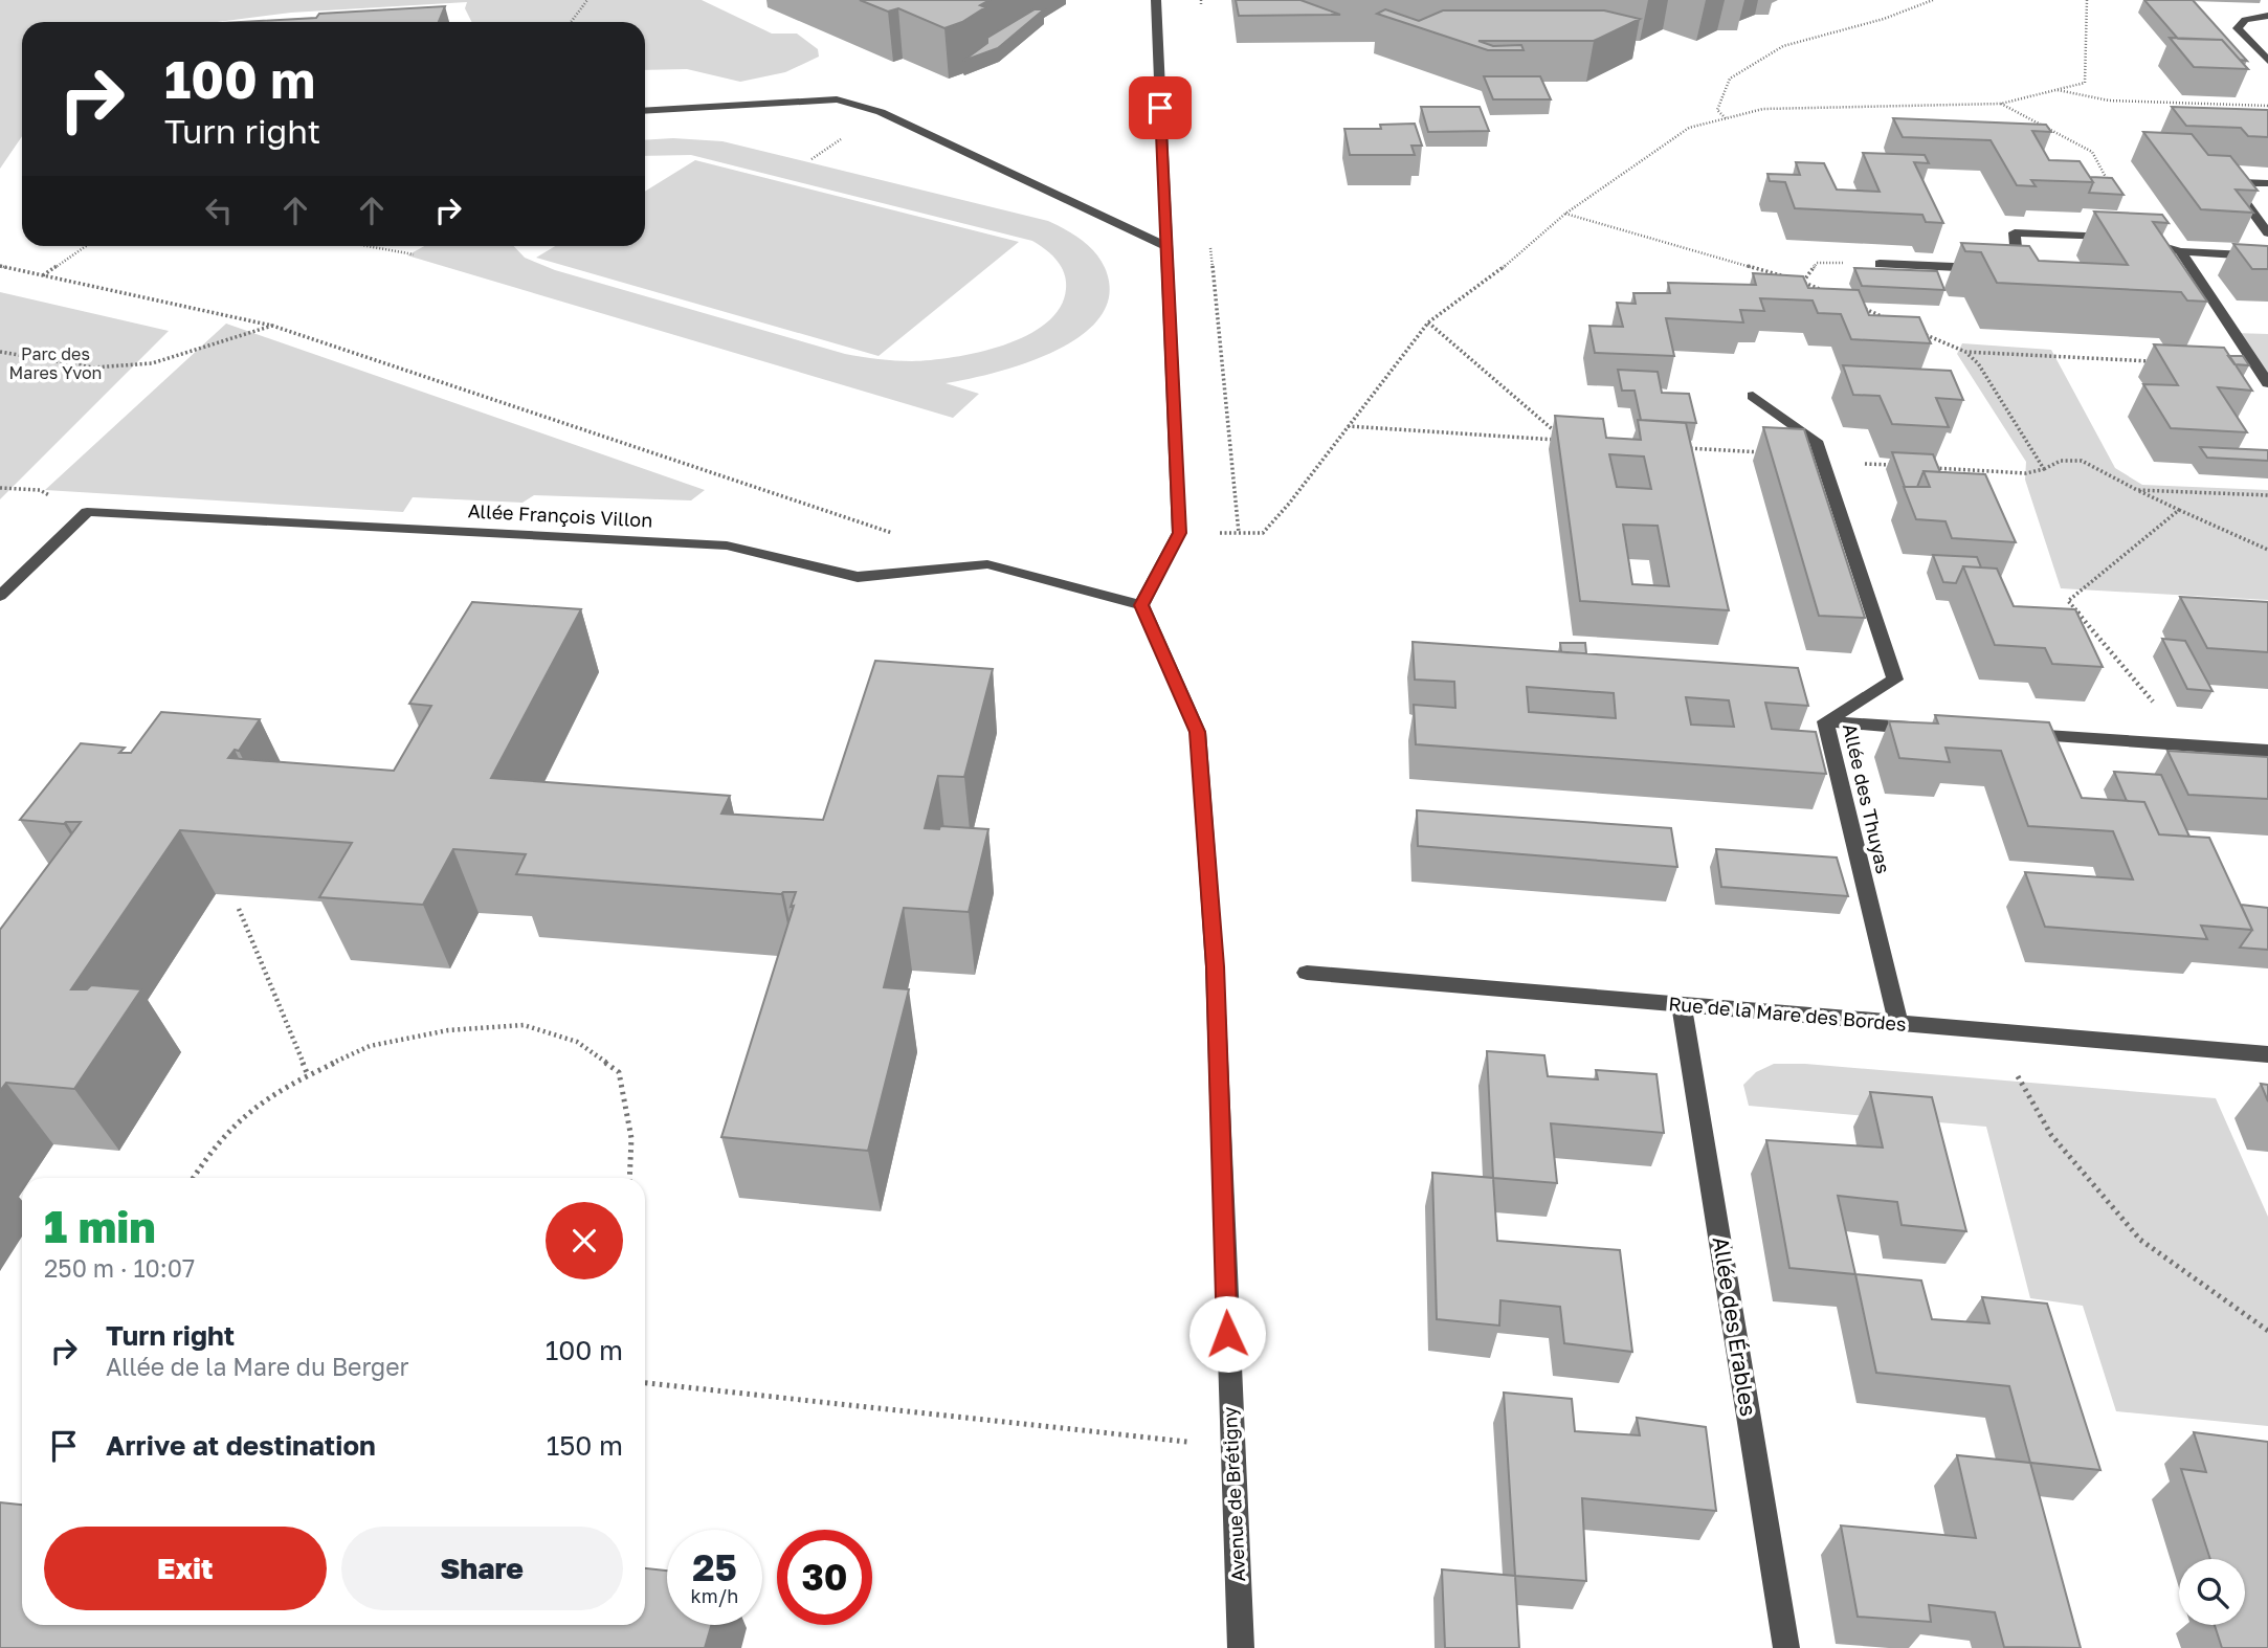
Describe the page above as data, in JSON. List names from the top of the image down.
{
  "streets": {
    "street": [
      "Allée François Villon",
      "Allée des Thuyas",
      "Rue de la Mare des Bordes",
      "Allée des Érables",
      "Avenue de Brétigny"
    ]
  },
  "crossings": [
    ["Allée François Villon", "Avenue de Brétigny"],
    ["Allée des Thuyas", "Rue de la Mare des Bordes"],
    ["Rue de la Mare des Bordes", "Allée des Érables"]
  ],
  "parks": ["Parc des Mares Yvon"],
  "page": {
    "turn": ["100 m", "Turn right"],
    "heading": ["1 min", "250 m · 10:07"],
    "list": [
      {
        "name": "Turn right",
        "note": "Allée de la Mare du Berger",
        "value": "100 m"
      },
      {
        "name": "Arrive at destination",
        "value": "150 m"
      }
    ],
    "buttons": ["Exit", "Share"],
    "speed": "25 km/h",
    "limit": "30"
  }
}
